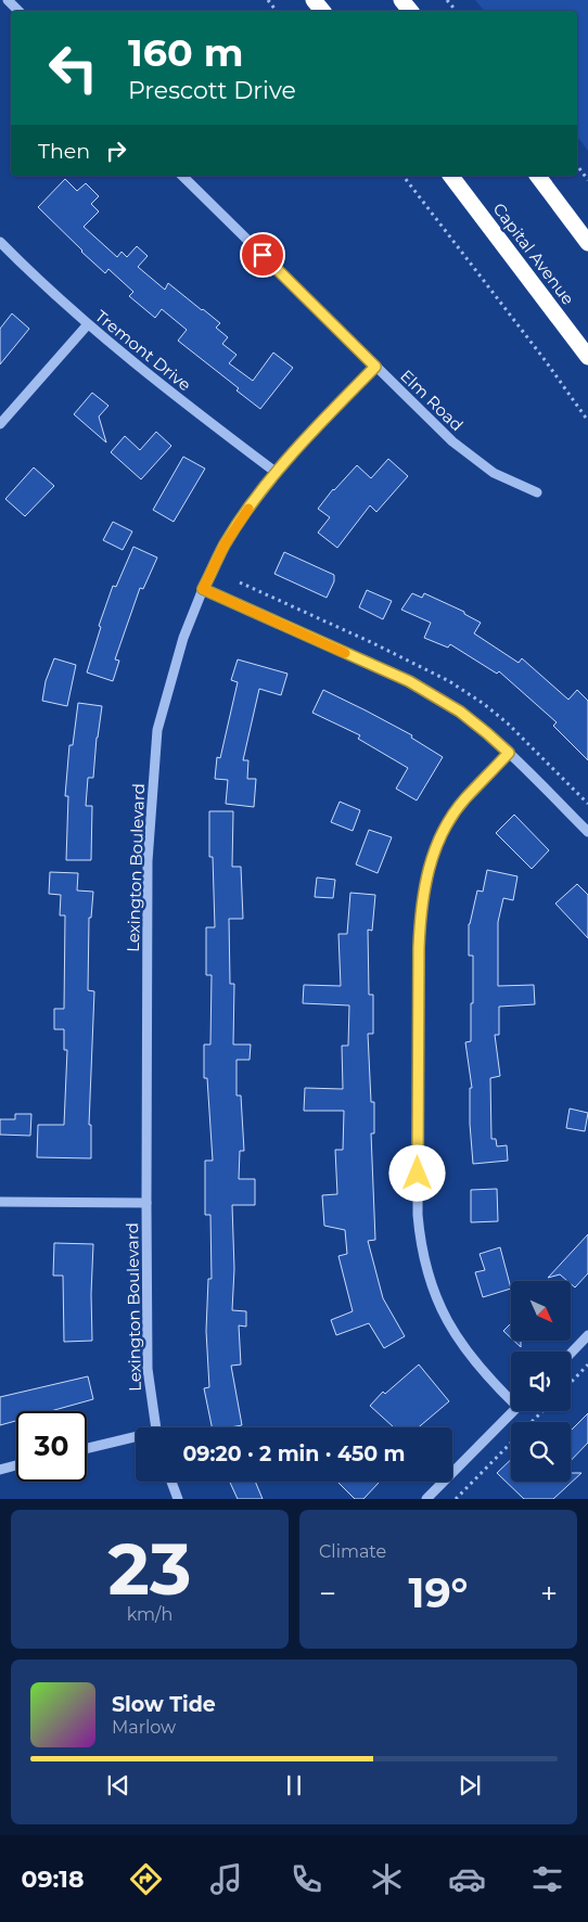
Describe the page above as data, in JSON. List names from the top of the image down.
{
  "streets": {
    "highway": ["Capital Avenue"],
    "street": ["Tremont Drive", "Elm Road", "Lexington Boulevard"]
  },
  "crossings": [
    ["Tremont Drive", "Lexington Boulevard"],
    ["Elm Road", "Lexington Boulevard"]
  ],
  "north": "bottom right",
  "page": {
    "turn": ["160 m", "Prescott Drive"],
    "then": "Then",
    "limit": "30",
    "trip": "09:20 · 2 min · 450 m",
    "tile": [
      ["23", "km/h"],
      "Climate"
    ],
    "heat": ["−", "19°", "+"],
    "song": ["Slow Tide", "Marlow"],
    "tabs": "09:18"
  }
}
